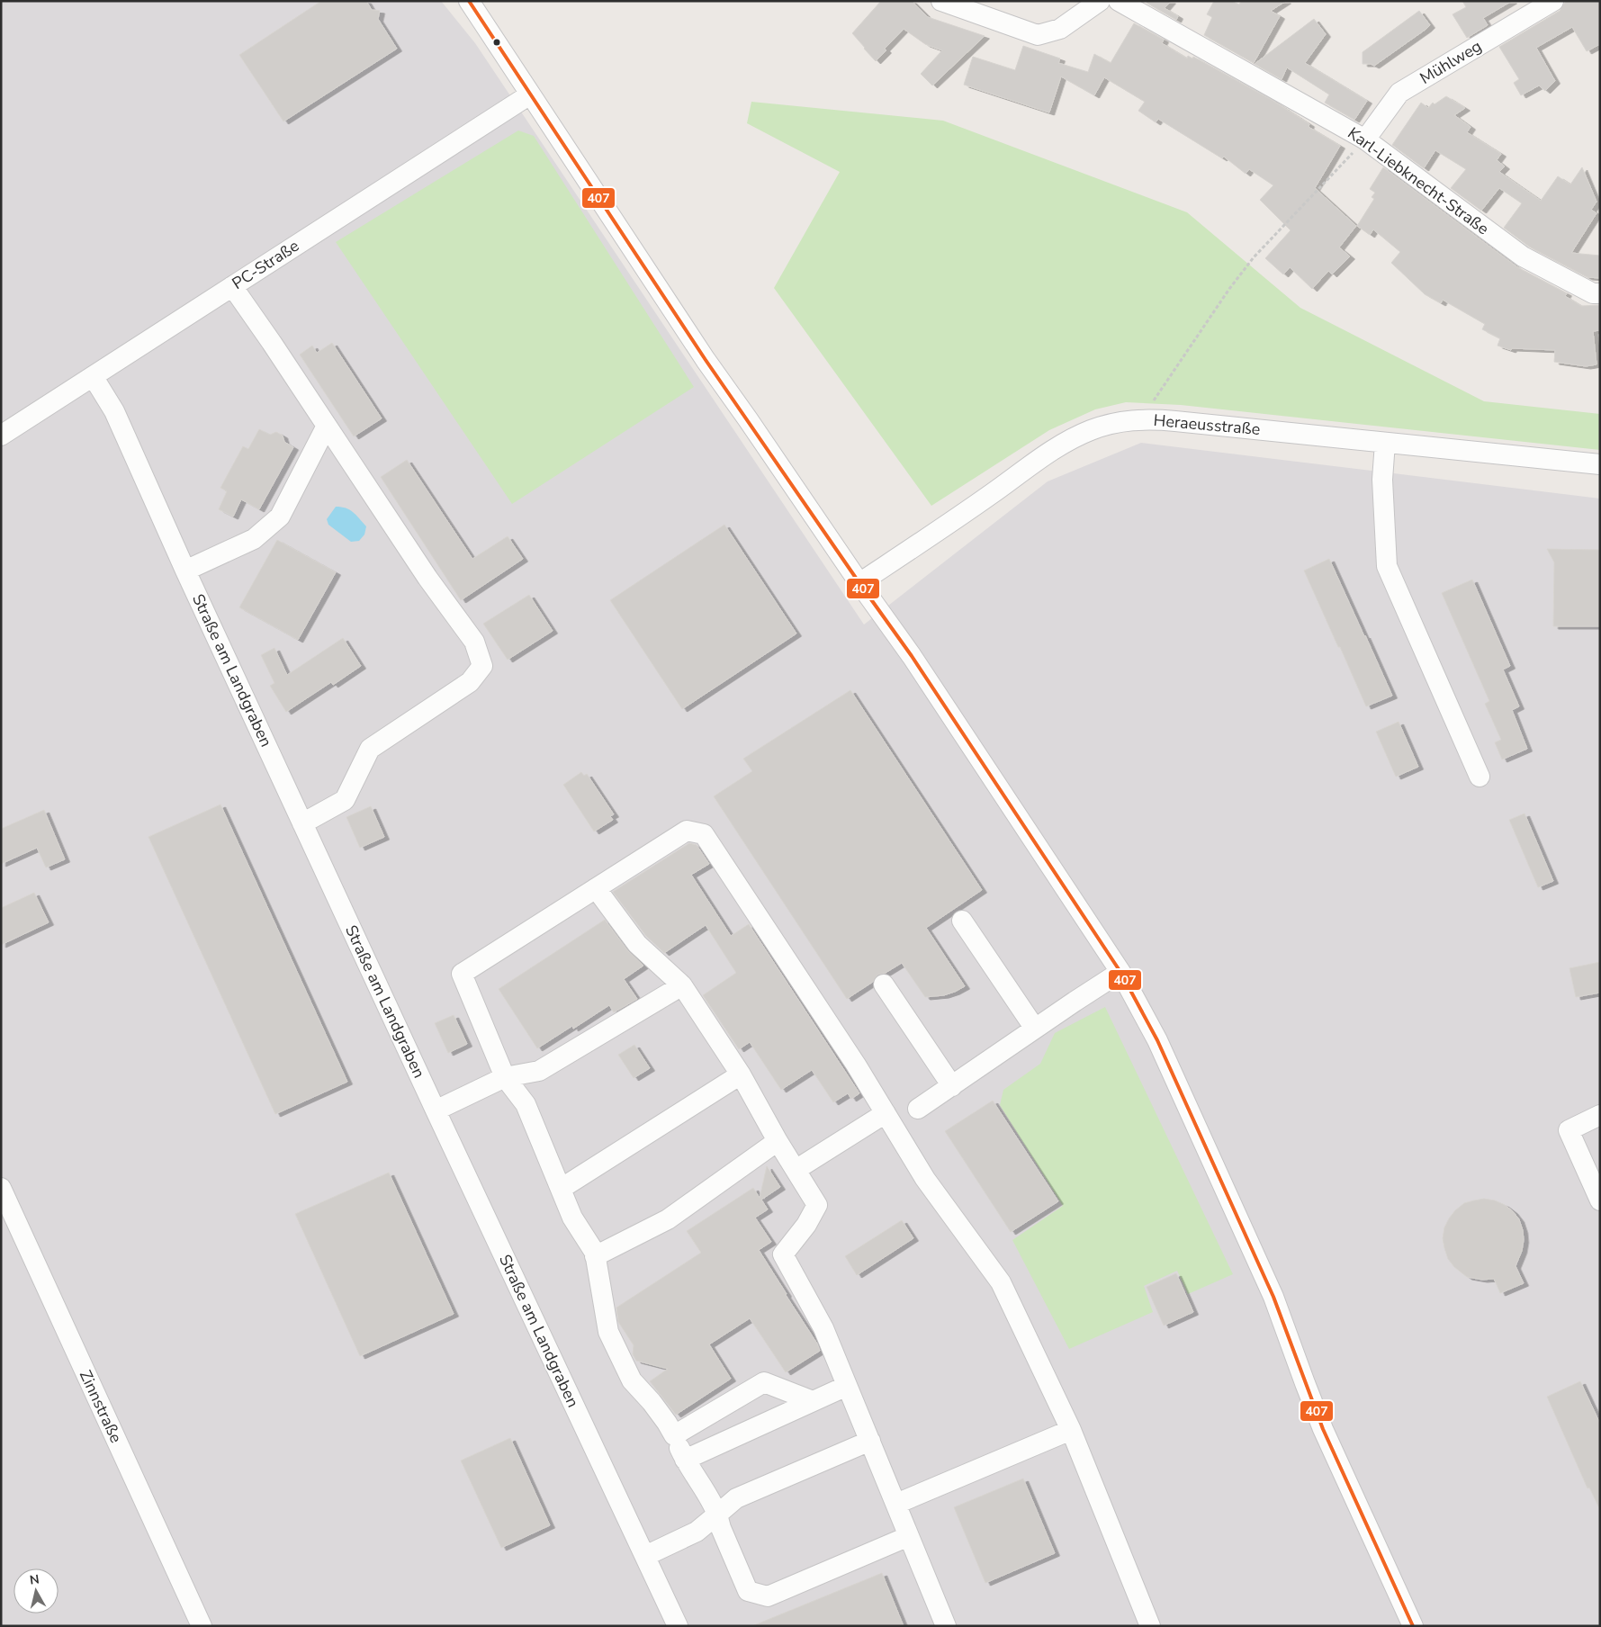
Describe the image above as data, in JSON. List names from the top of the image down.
{
  "streets": {
    "street": [
      "Mühlweg",
      "Karl-Liebknecht-Straße",
      "PC-Straße",
      "Heraeusstraße",
      "Straße am Landgraben",
      "Zinnstraße"
    ]
  },
  "crossings": [
    ["Mühlweg", "Karl-Liebknecht-Straße"],
    ["PC-Straße", "Straße am Landgraben"]
  ],
  "lines": ["transit line 407"],
  "north": "top"
}
